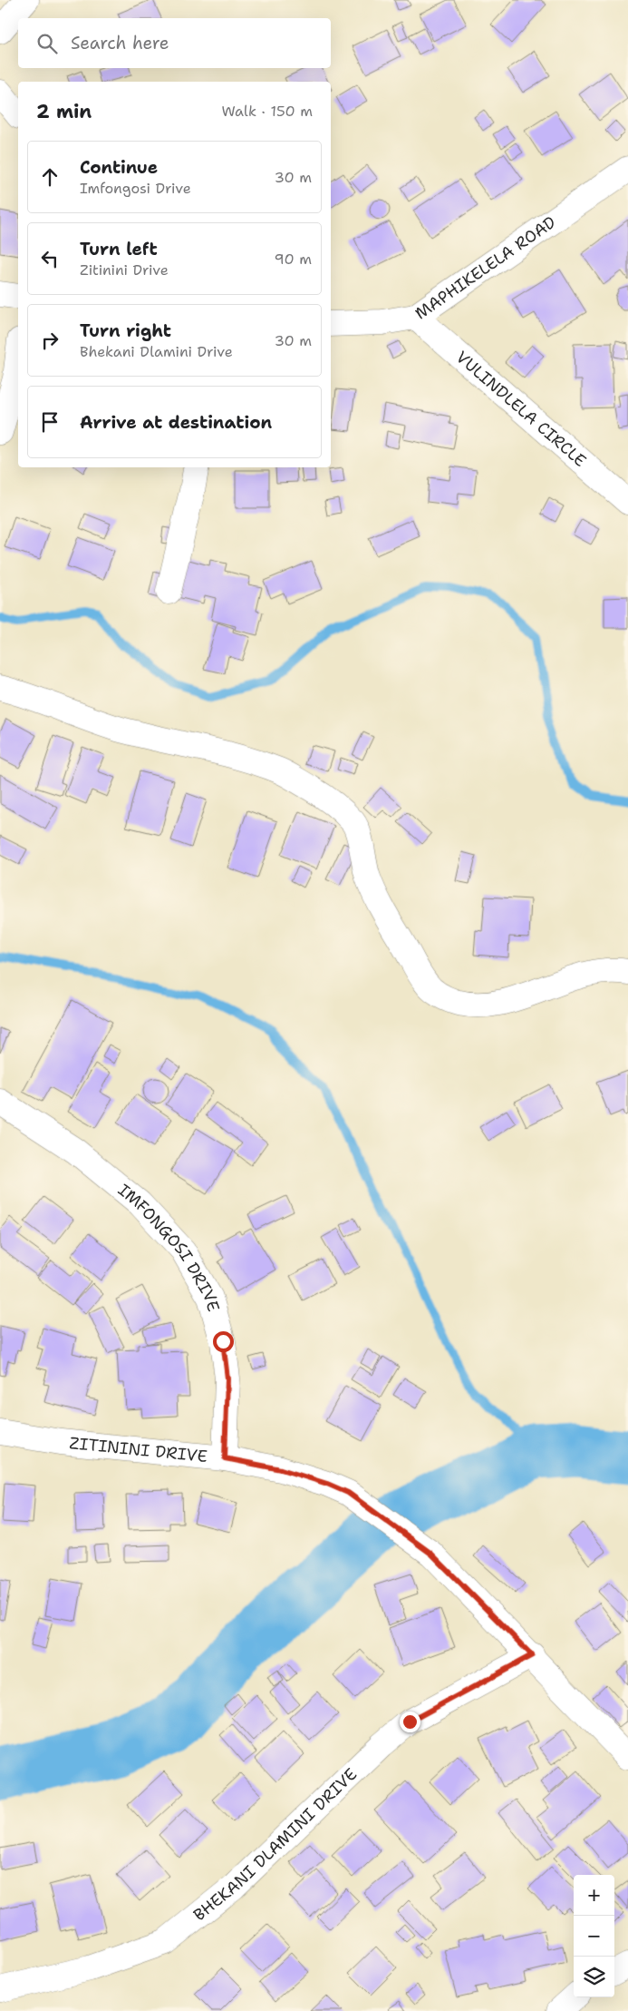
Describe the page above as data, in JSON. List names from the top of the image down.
{
  "streets": {
    "street": [
      "MAPHIKELELA ROAD",
      "VULINDLELA CIRCLE",
      "IMFONGOSI DRIVE",
      "ZITININI DRIVE",
      "BHEKANI DLAMINI DRIVE"
    ]
  },
  "crossings": [
    ["MAPHIKELELA ROAD", "VULINDLELA CIRCLE"],
    ["IMFONGOSI DRIVE", "ZITININI DRIVE"],
    ["ZITININI DRIVE", "BHEKANI DLAMINI DRIVE"]
  ],
  "page": {
    "search": "Search here",
    "heading": ["2 min", "Walk · 150 m"],
    "list": [
      ["Continue", "Imfongosi Drive", "30 m"],
      ["Turn left", "Zitinini Drive", "90 m"],
      ["Turn right", "Bhekani Dlamini Drive", "30 m"],
      "Arrive at destination"
    ],
    "map_buttons": ["+", "−"]
  }
}
